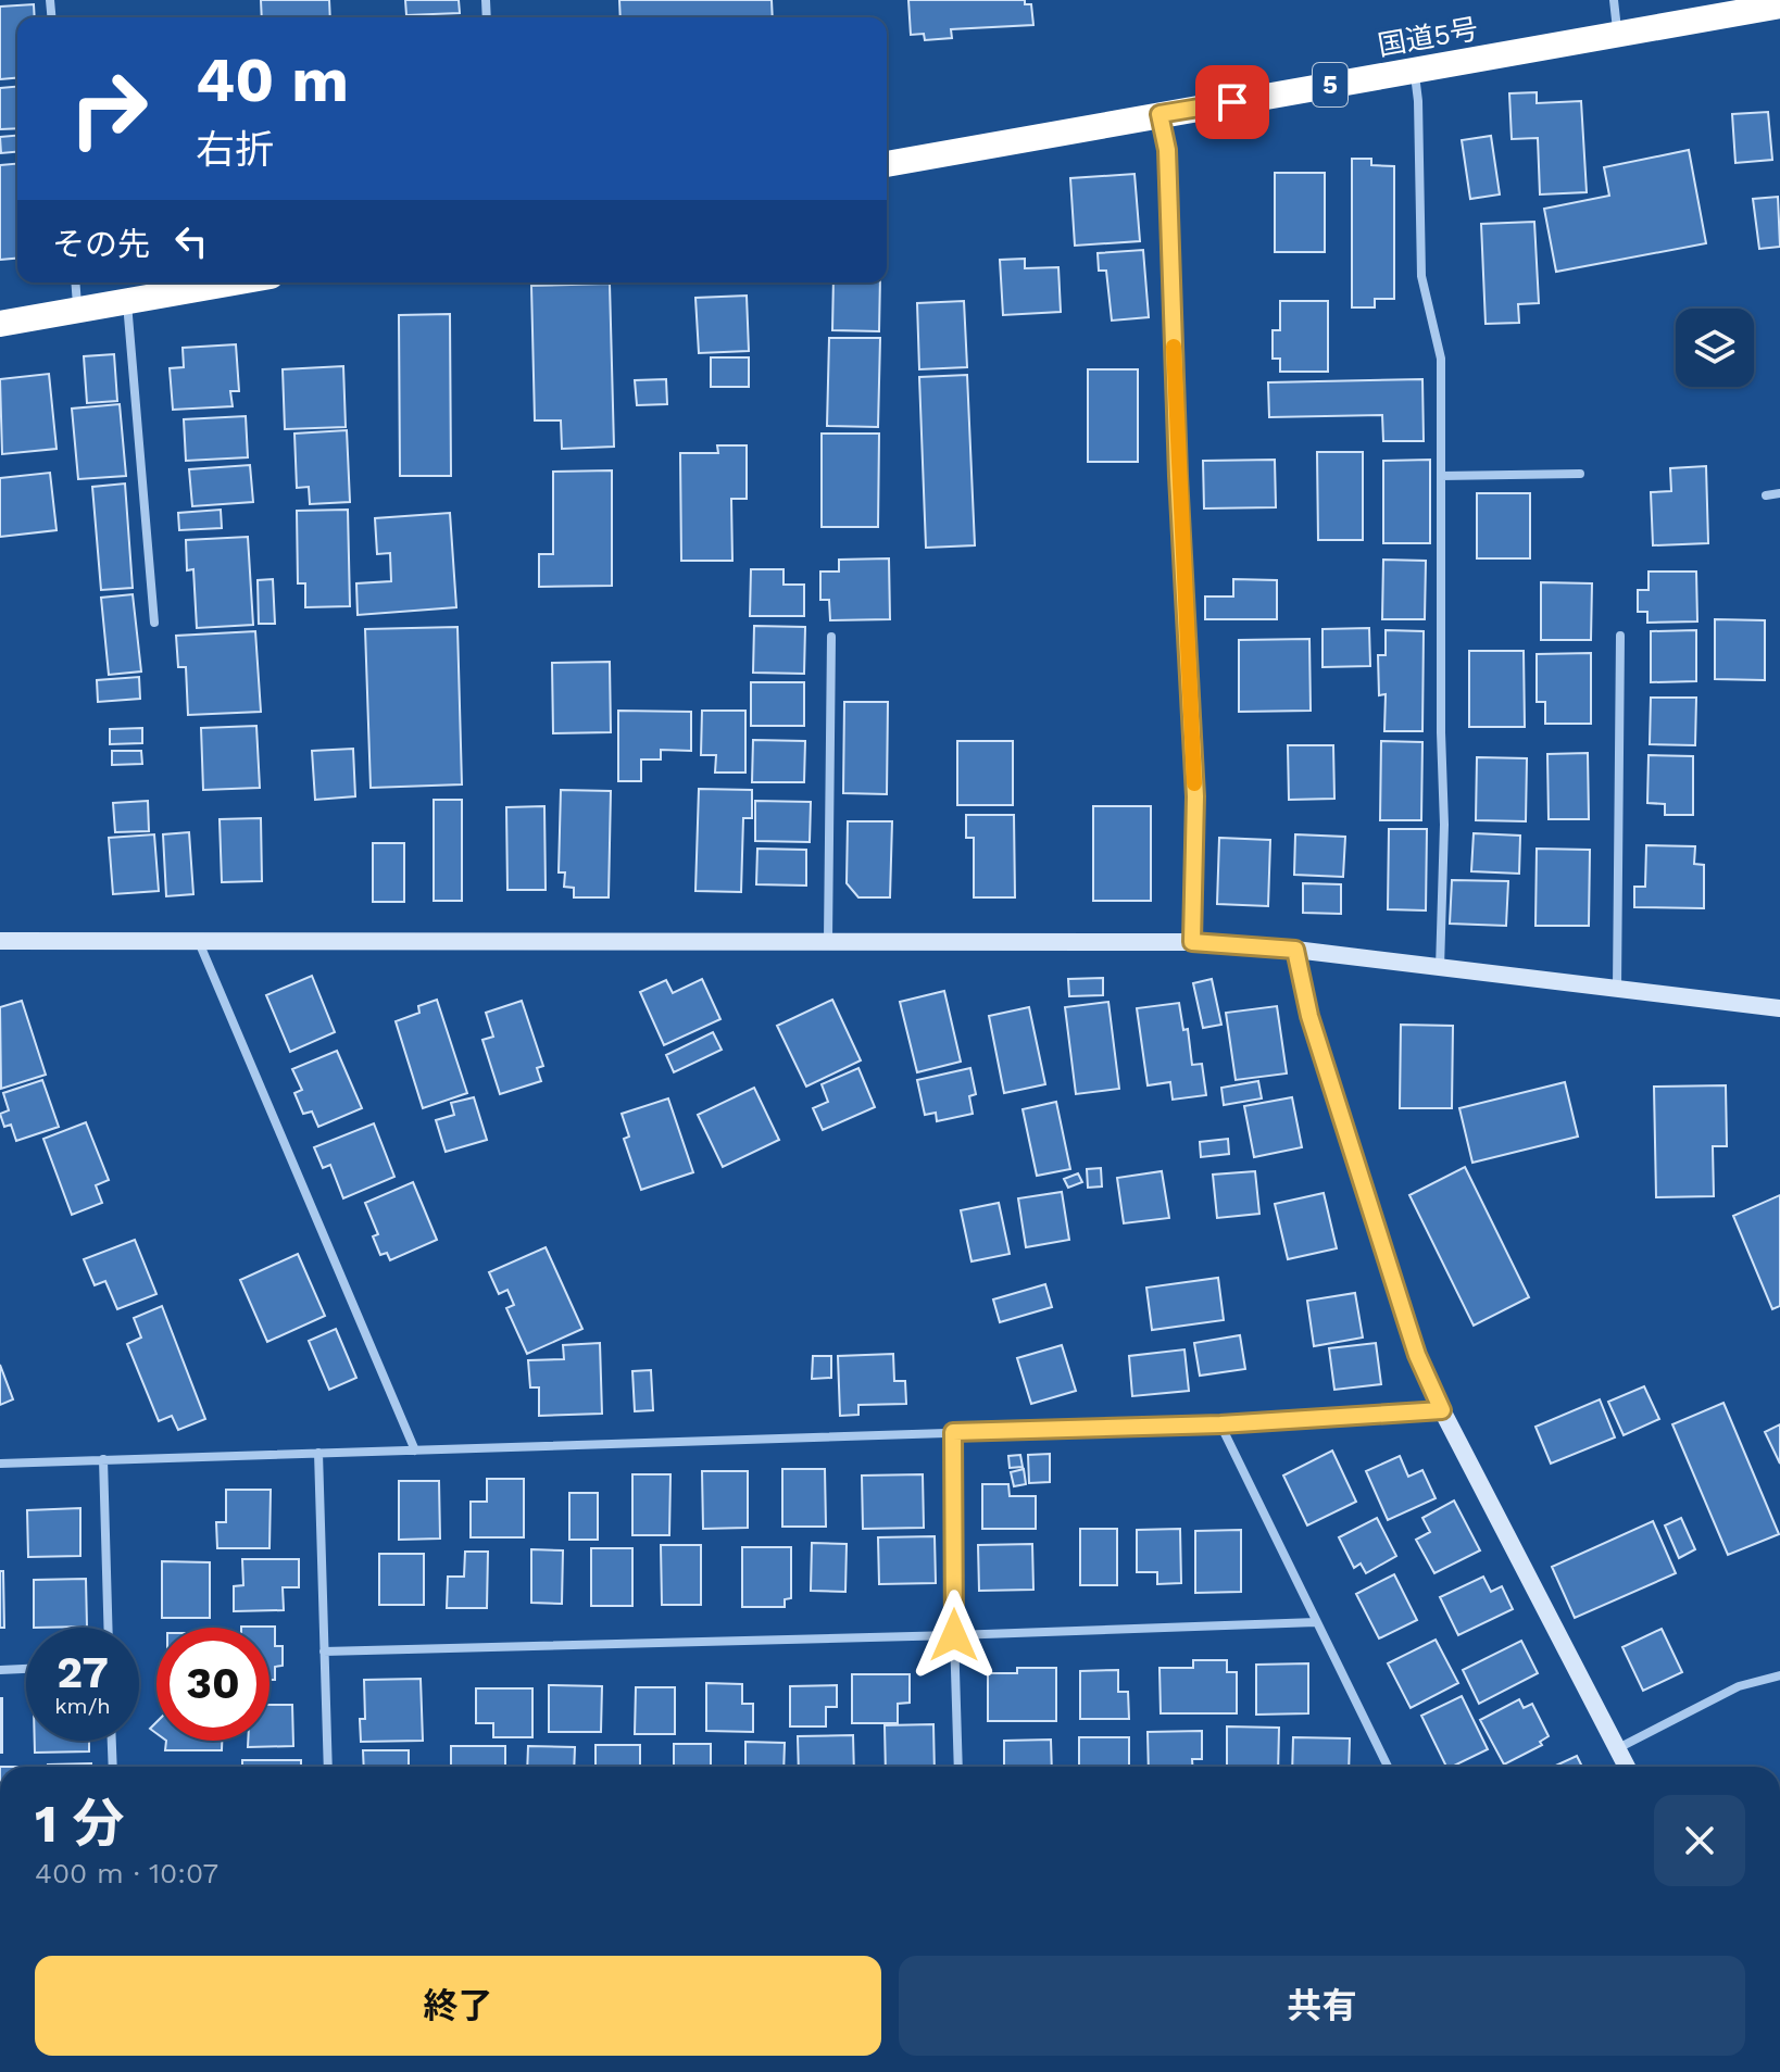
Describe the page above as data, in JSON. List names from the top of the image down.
{
  "streets": {
    "highway": ["国道5号", "5"]
  },
  "page": {
    "turn": ["40 m", "右折"],
    "then": "その先",
    "speed": "27 km/h",
    "limit": "30",
    "heading": ["1 分", "400 m · 10:07"],
    "buttons": ["終了", "共有"]
  }
}
